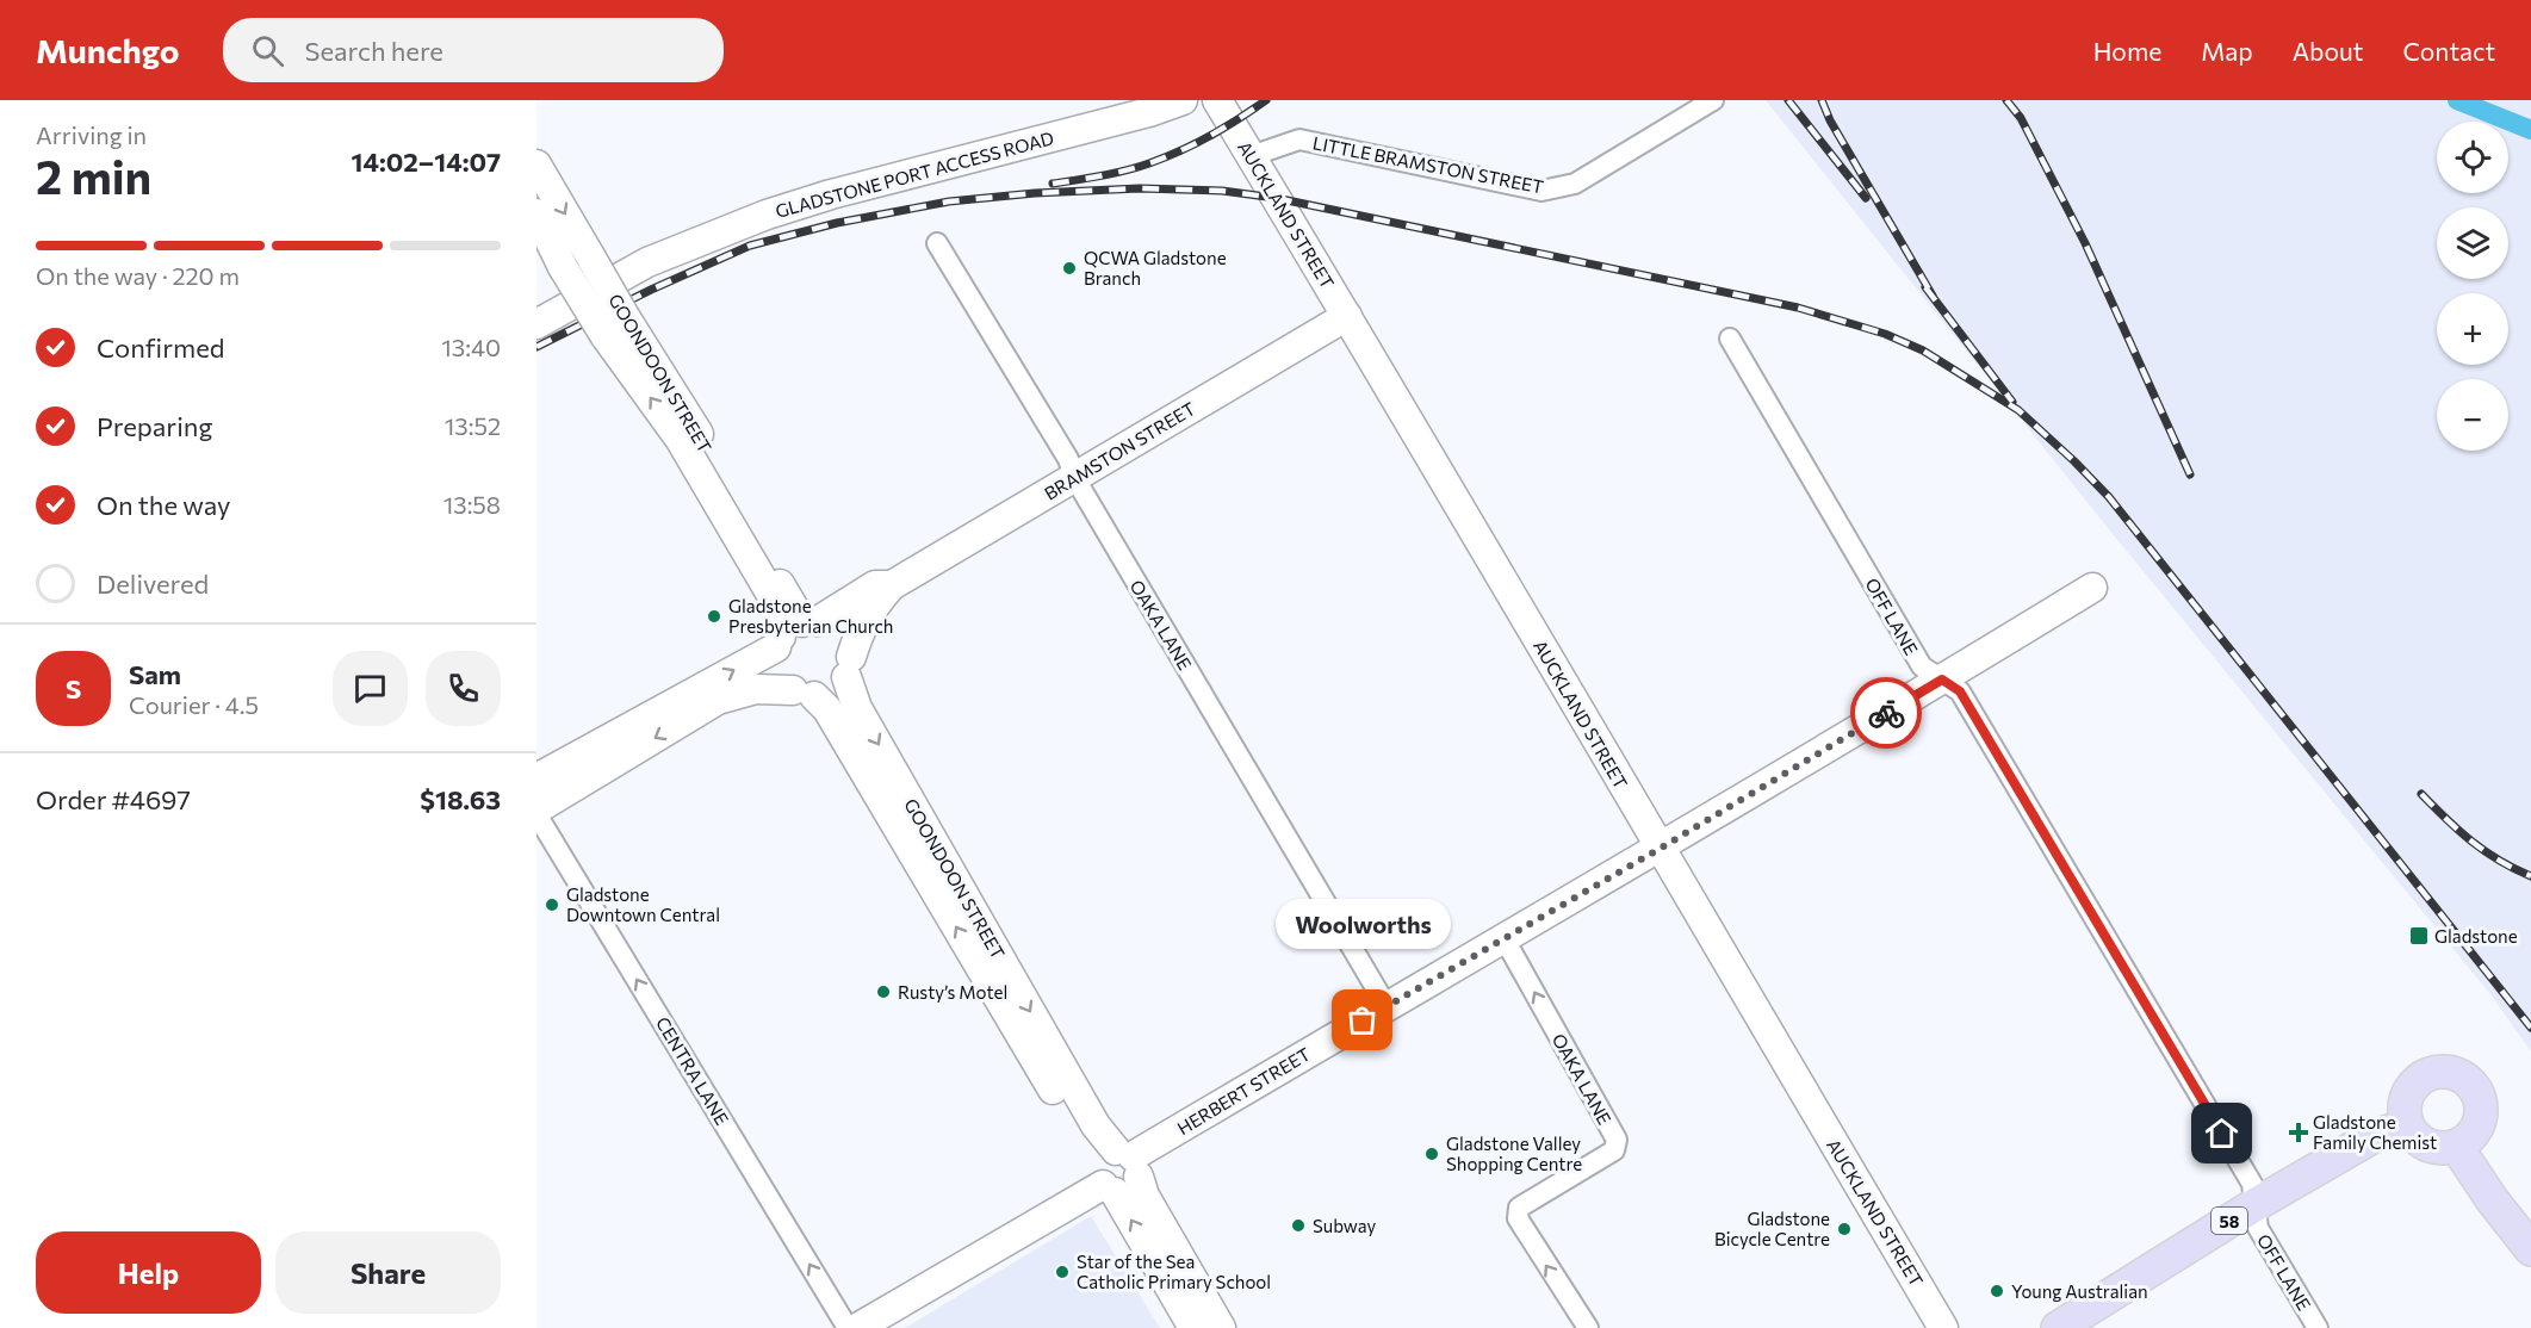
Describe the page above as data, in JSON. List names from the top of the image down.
{
  "streets": {
    "main road": ["58"],
    "street": [
      "LITTLE BRAMSTON STREET",
      "GLADSTONE PORT ACCESS ROAD",
      "AUCKLAND STREET",
      "GOONDOON STREET",
      "BRAMSTON STREET",
      "OFF LANE",
      "OAKA LANE",
      "CENTRA LANE",
      "HERBERT STREET"
    ]
  },
  "crossings": [
    ["LITTLE BRAMSTON STREET", "AUCKLAND STREET"],
    ["AUCKLAND STREET", "BRAMSTON STREET"],
    ["AUCKLAND STREET", "HERBERT STREET"],
    ["GOONDOON STREET", "BRAMSTON STREET"],
    ["GOONDOON STREET", "HERBERT STREET"],
    ["BRAMSTON STREET", "OAKA LANE"],
    ["OFF LANE", "HERBERT STREET"],
    ["OFF LANE", "58"],
    ["OAKA LANE", "HERBERT STREET"]
  ],
  "one_way": ["CENTRA LANE"],
  "places": {
    "other": [
      "QCWA Gladstone Branch",
      "Gladstone Presbyterian Church",
      "Gladstone Downtown Central",
      "Rusty’s Motel",
      "Woolworths",
      "Gladstone Valley Shopping Centre",
      "Subway",
      "Gladstone Bicycle Centre",
      "Star of the Sea Catholic Primary School",
      "Young Australian"
    ],
    "transit": ["Gladstone"],
    "health": ["Gladstone Family Chemist"]
  },
  "page": {
    "header": "Munchgo",
    "search": "Search here",
    "nav": [
      "Home",
      "Map",
      "About",
      "Contact"
    ],
    "heading": ["2 min", "Arriving in", "14:02–14:07"],
    "panel": [
      "Sam",
      "Courier · 4.5",
      "Order #4697",
      "$18.63"
    ],
    "map_buttons": ["+", "−"],
    "bar": "On the way · 220 m",
    "list": [
      ["Confirmed", "13:40"],
      ["Preparing", "13:52"],
      ["On the way", "13:58"],
      "Delivered"
    ],
    "round": "S",
    "bubble": "Woolworths",
    "buttons": ["Help", "Share"]
  }
}
